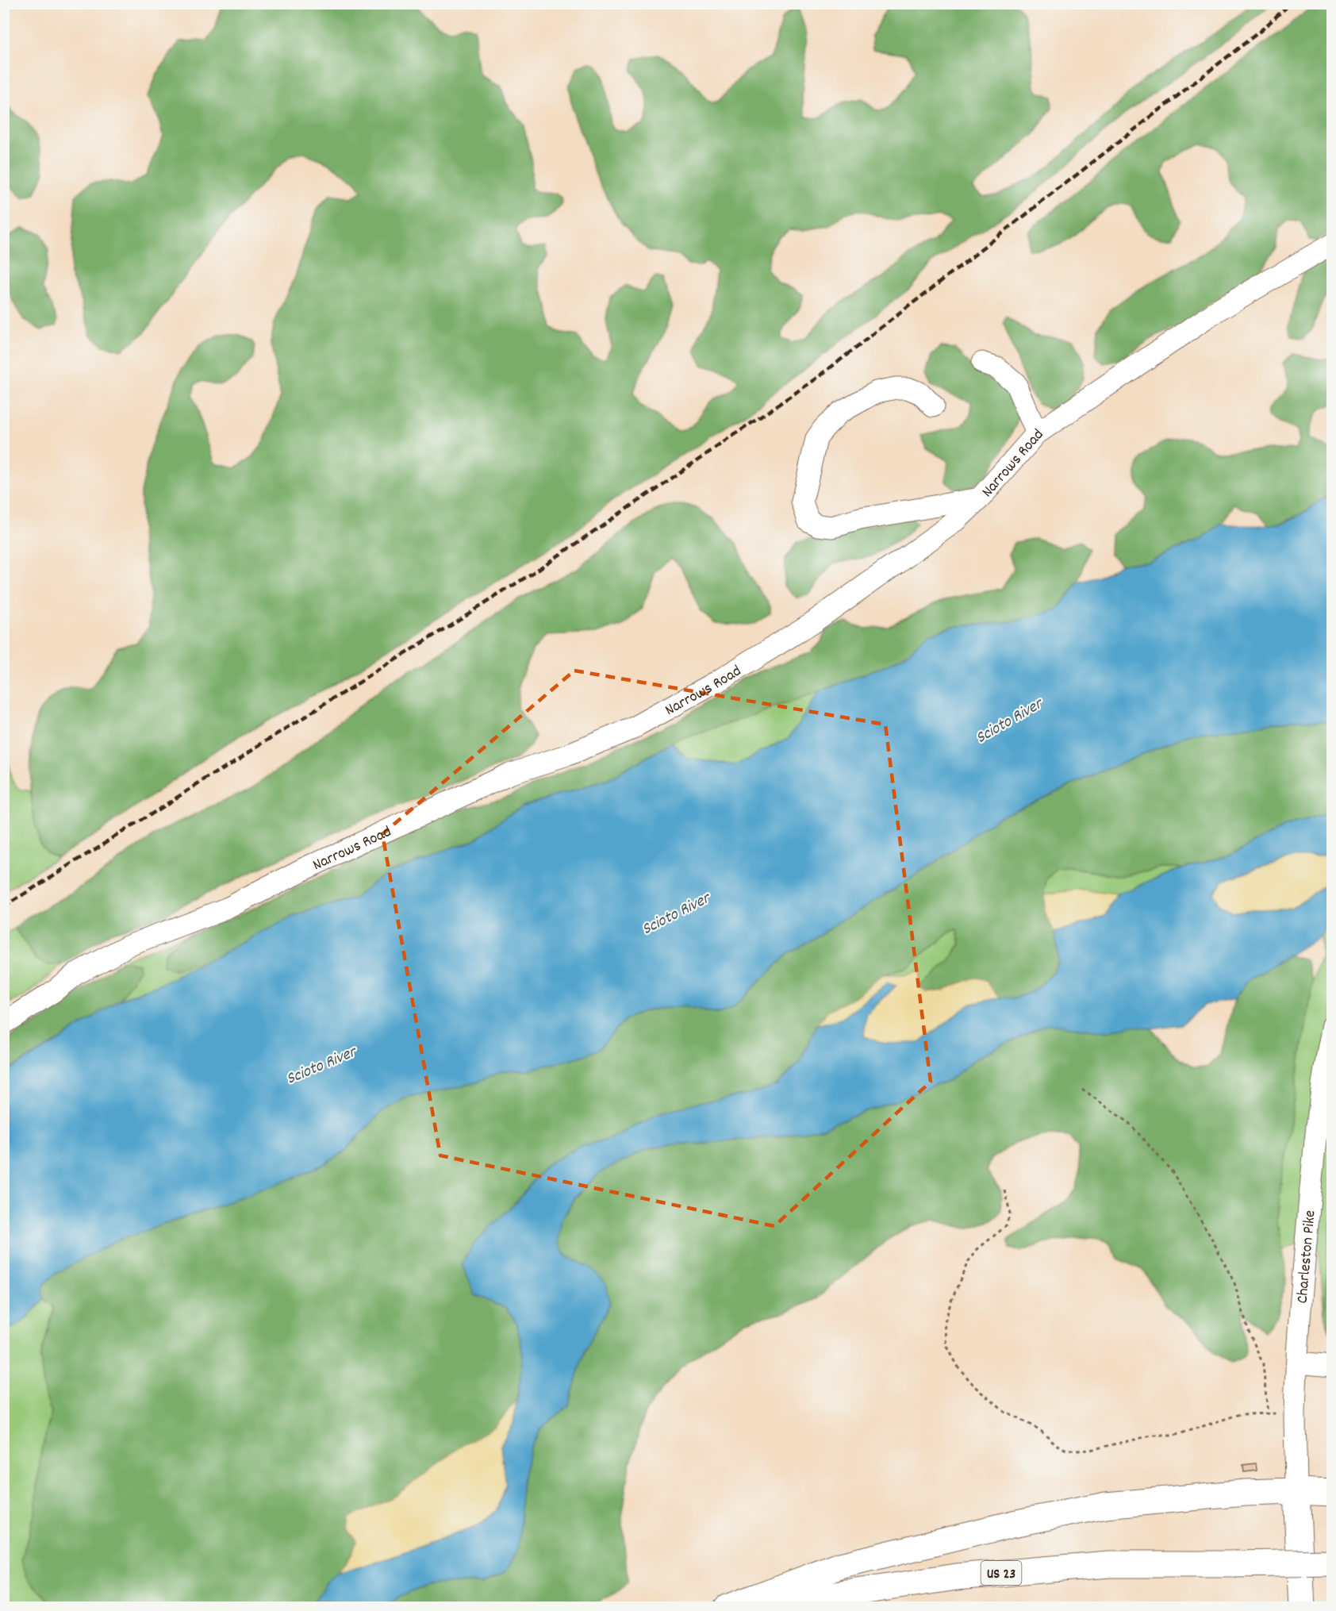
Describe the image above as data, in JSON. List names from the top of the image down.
{
  "streets": {
    "main road": ["US 23"],
    "street": ["Narrows Road", "Charleston Pike"]
  },
  "water": ["Scioto River"]
}
